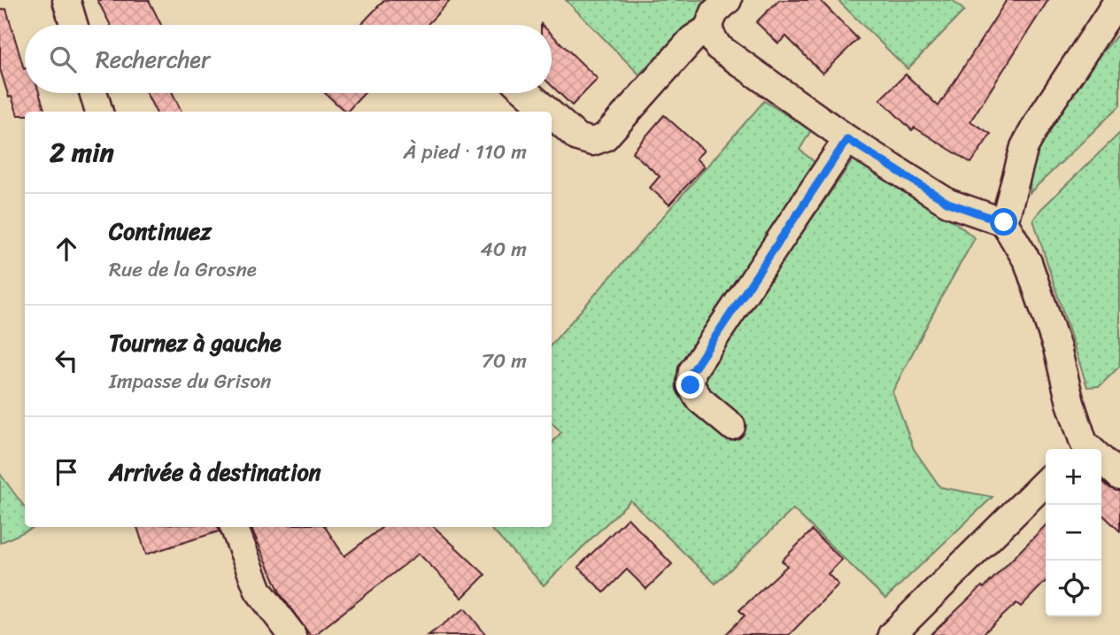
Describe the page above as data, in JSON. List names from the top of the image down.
{
  "page": {
    "search": "Rechercher",
    "heading": ["2 min", "À pied · 110 m"],
    "list": [
      ["Continuez", "Rue de la Grosne", "40 m"],
      ["Tournez à gauche", "Impasse du Grison", "70 m"],
      "Arrivée à destination"
    ],
    "map_buttons": ["+", "−"]
  }
}
